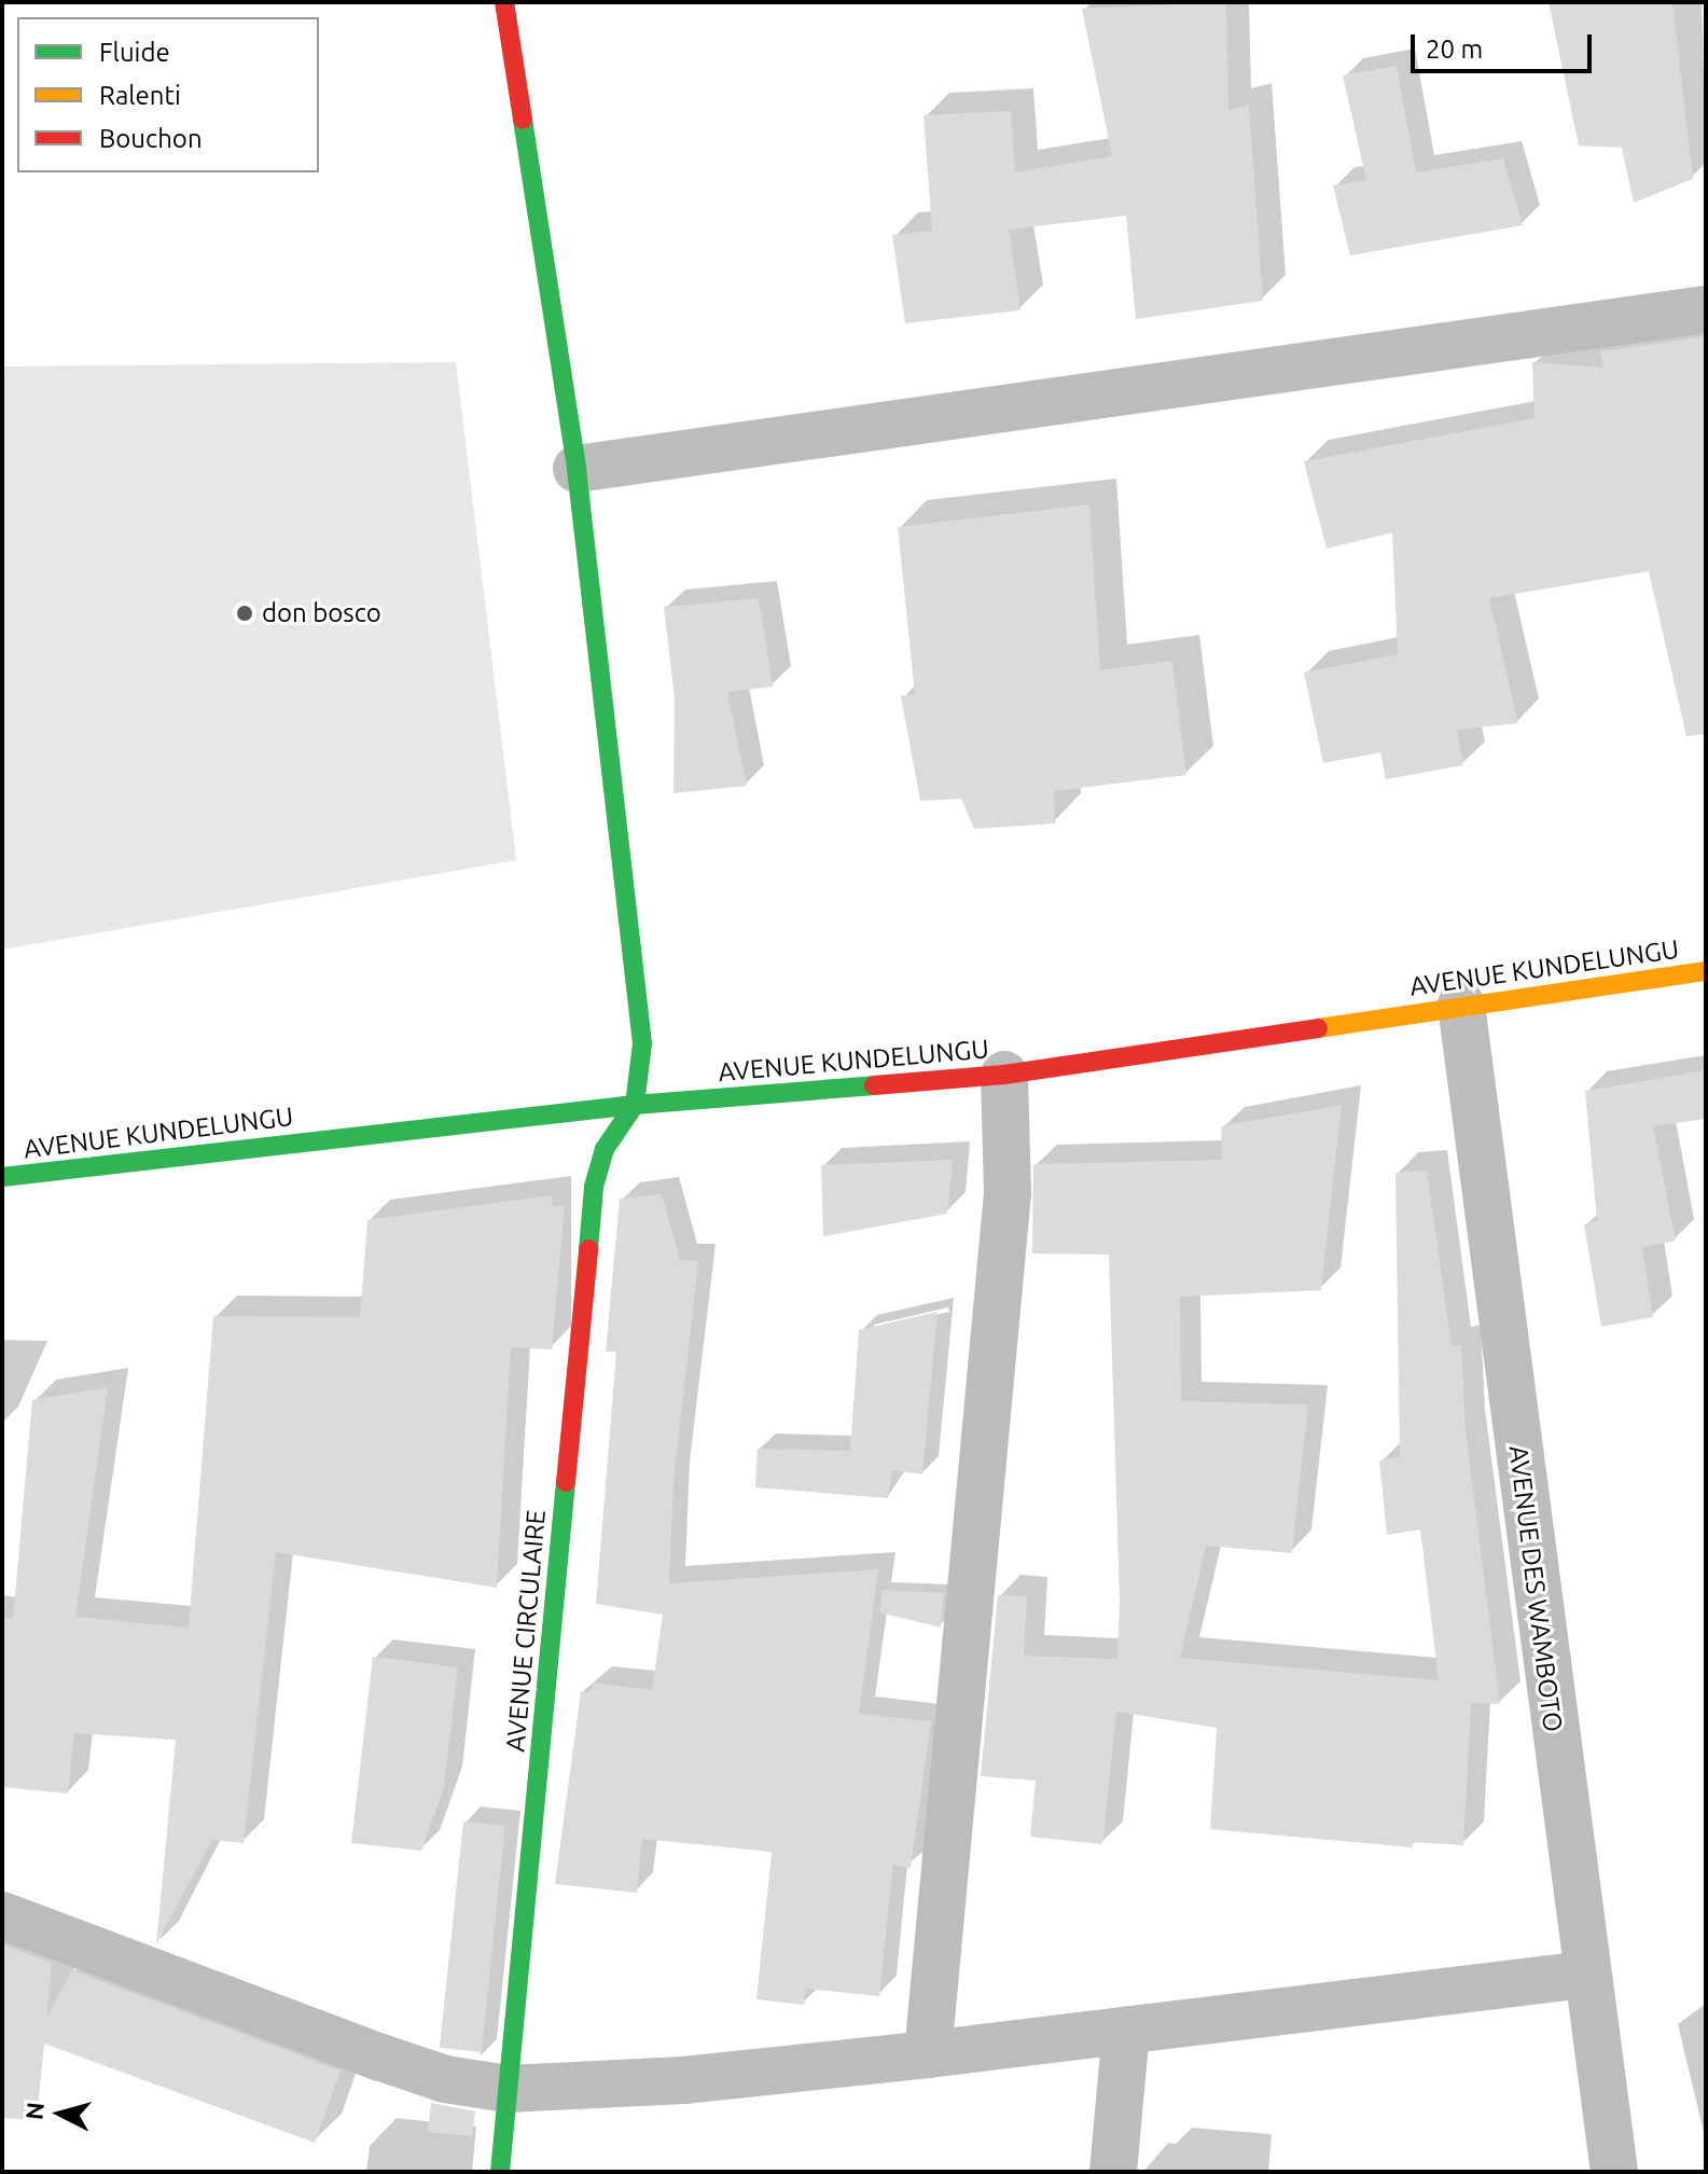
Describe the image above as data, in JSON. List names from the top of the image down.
{
  "streets": {
    "street": ["AVENUE KUNDELUNGU", "AVENUE DES WAMBOTO", "AVENUE CIRCULAIRE"]
  },
  "crossings": [
    ["AVENUE KUNDELUNGU", "AVENUE DES WAMBOTO"],
    ["AVENUE KUNDELUNGU", "AVENUE CIRCULAIRE"]
  ],
  "places": ["don bosco"],
  "legend": ["Fluide", "Ralenti", "Bouchon"],
  "scale_bar": "20 m",
  "north": "left"
}
